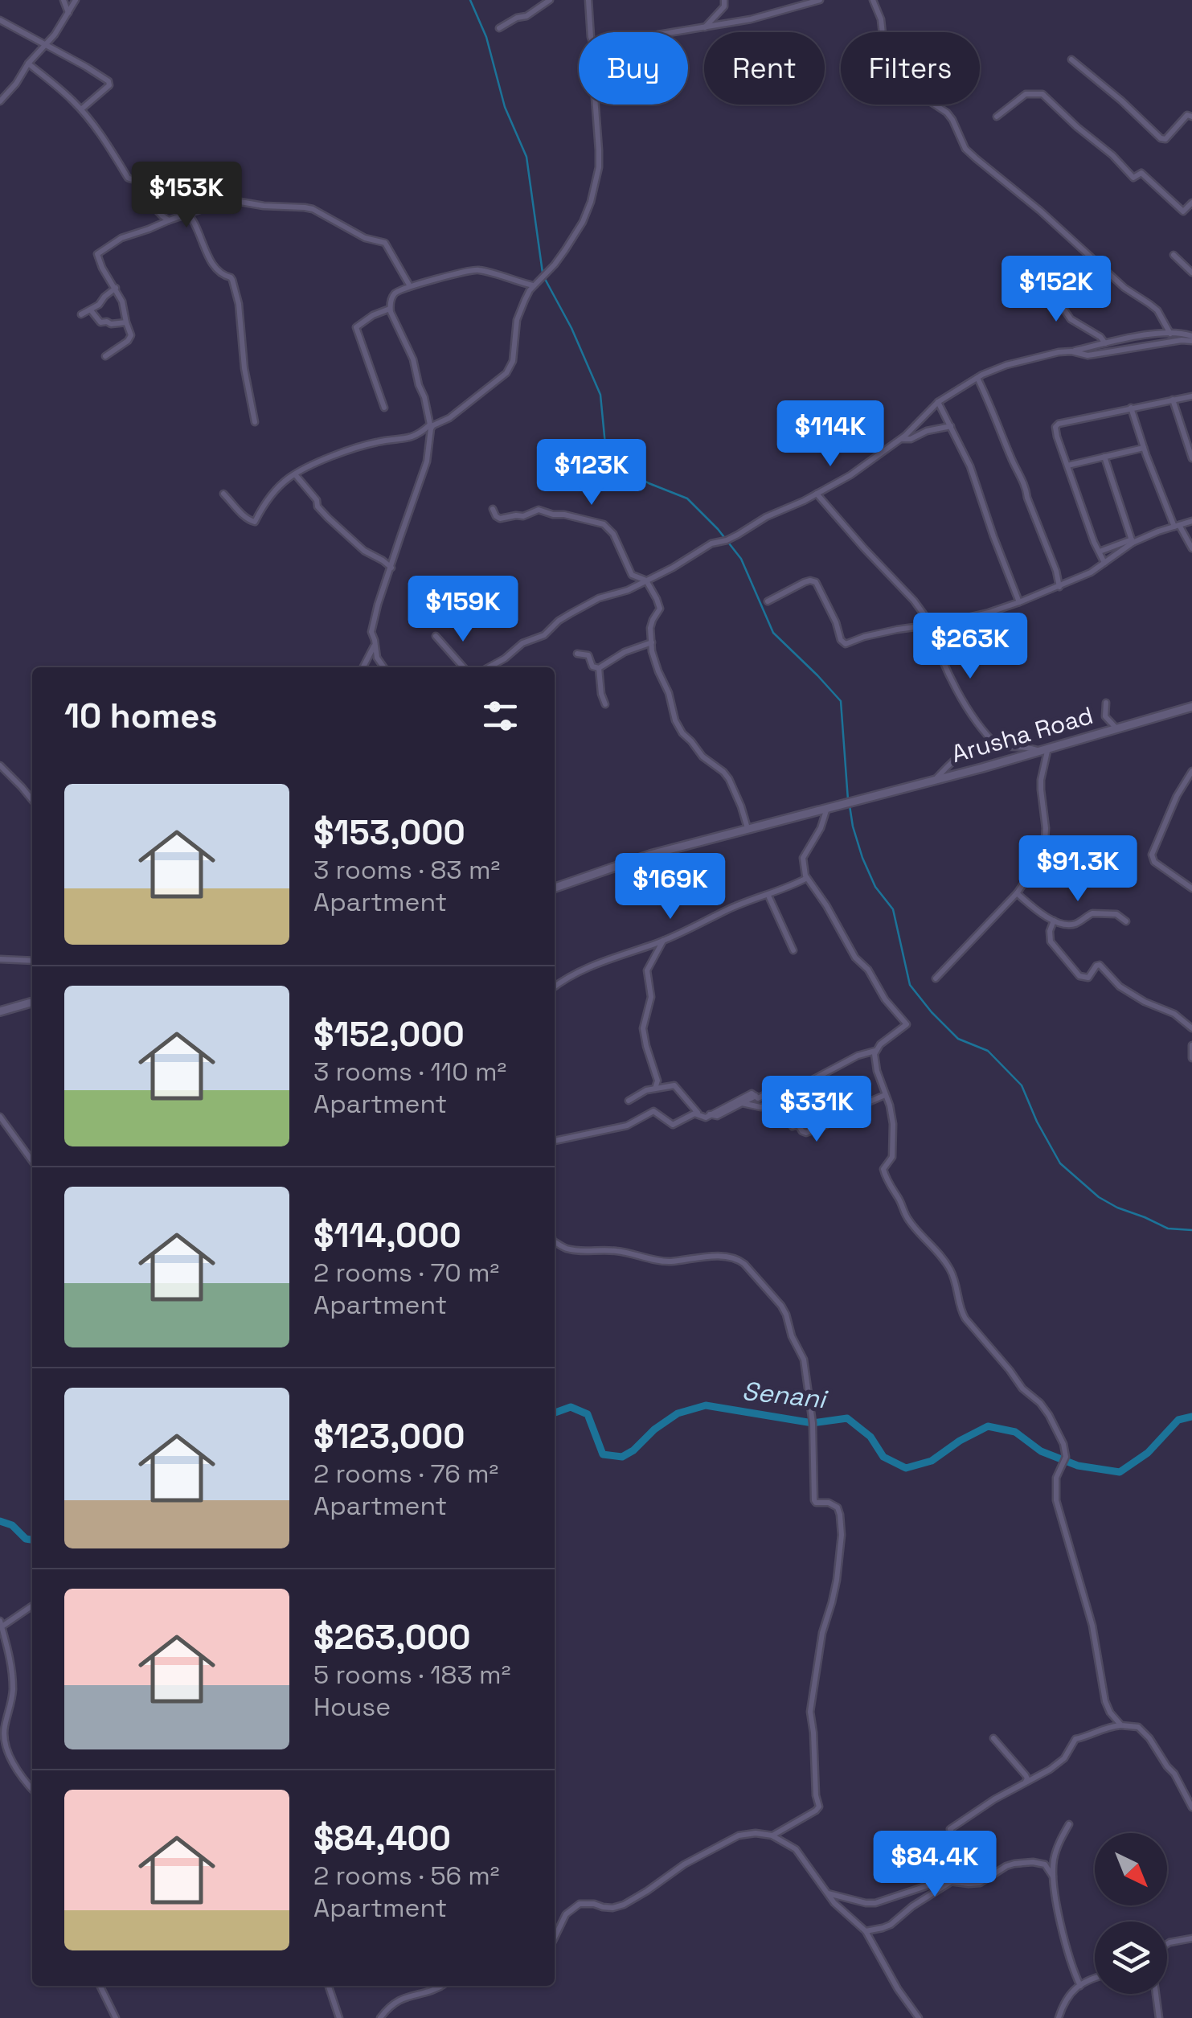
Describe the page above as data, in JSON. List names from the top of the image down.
{
  "streets": {
    "main road": ["Arusha Road"]
  },
  "water": ["Senani"],
  "north": "bottom right",
  "page": {
    "chip": ["Buy", "Rent", "Filters"],
    "price": [
      "$153K",
      "$152K",
      "$114K",
      "$123K",
      "$159K",
      "$263K",
      "$91.3K",
      "$169K",
      "$331K",
      "$84.4K"
    ],
    "heading": "10 homes",
    "list": [
      {
        "name": "$153,000",
        "note": "3 rooms · 83 m² · Apartment"
      },
      {
        "name": "$152,000",
        "note": "3 rooms · 110 m² · Apartment"
      },
      {
        "name": "$114,000",
        "note": "2 rooms · 70 m² · Apartment"
      },
      {
        "name": "$123,000",
        "note": "2 rooms · 76 m² · Apartment"
      },
      {
        "name": "$263,000",
        "note": "5 rooms · 183 m² · House"
      },
      {
        "name": "$84,400",
        "note": "2 rooms · 56 m² · Apartment"
      }
    ]
  }
}
